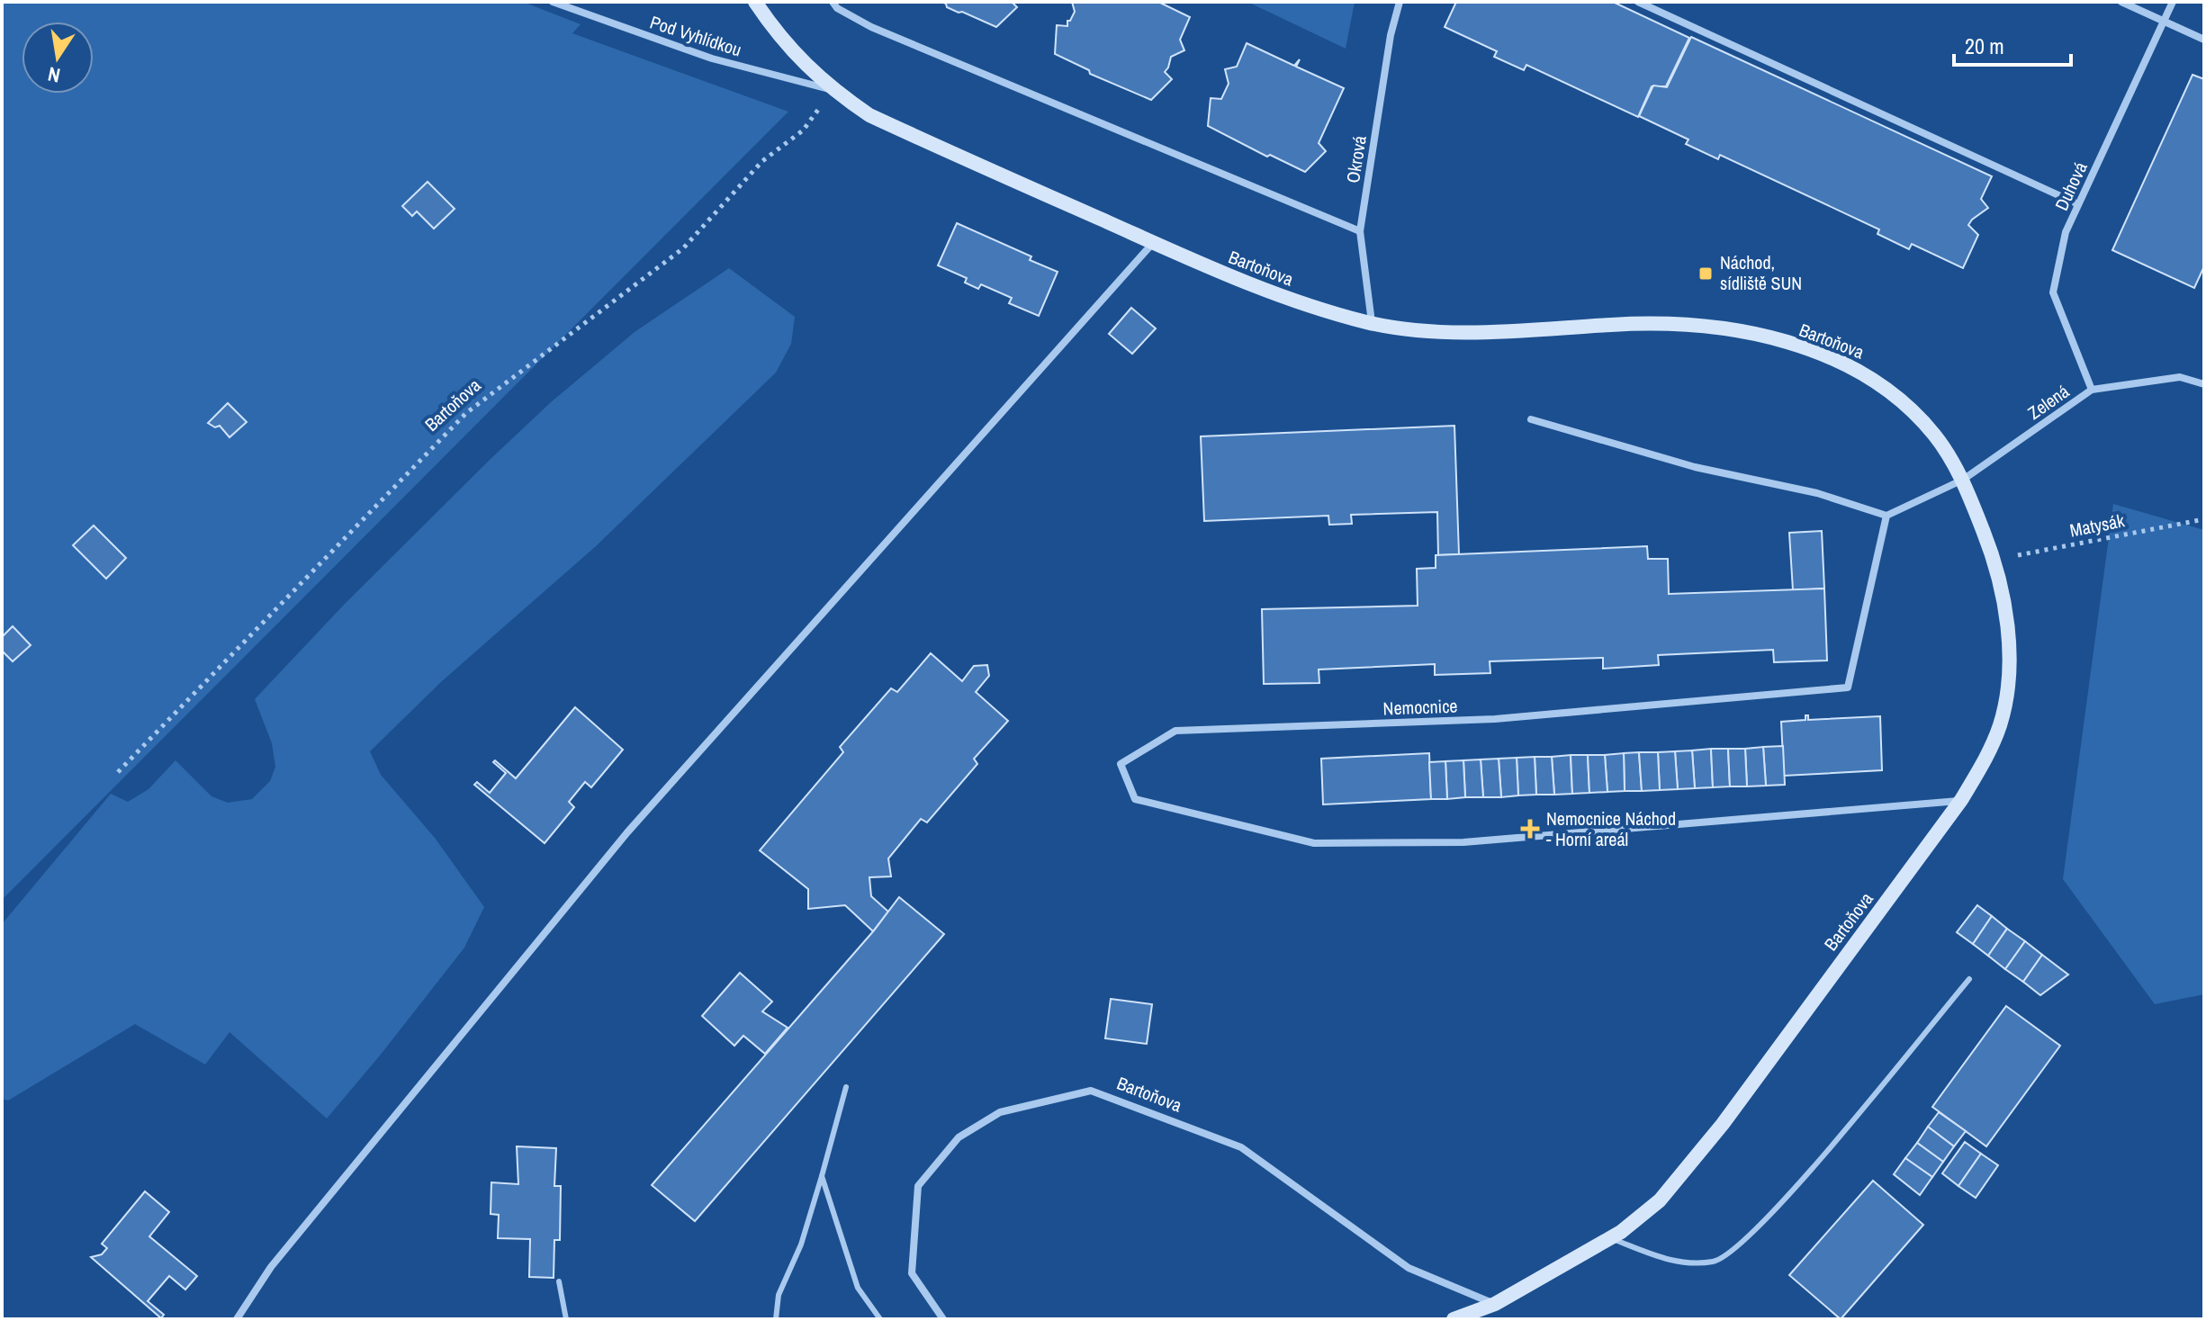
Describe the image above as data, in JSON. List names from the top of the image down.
{
  "streets": {
    "street": [
      "Pod Vyhlídkou",
      "Okrová",
      "Duhová",
      "Bartoňova",
      "Zelená",
      "Nemocnice"
    ],
    "path": ["Matysák"]
  },
  "crossings": [
    ["Pod Vyhlídkou", "Bartoňova"],
    ["Okrová", "Bartoňova"],
    ["Duhová", "Zelená"],
    ["Bartoňova", "Zelená"],
    ["Bartoňova", "Matysák"],
    ["Bartoňova", "Nemocnice"],
    ["Zelená", "Nemocnice"]
  ],
  "places": {
    "transit": ["Náchod, sídliště SUN"],
    "health": ["Nemocnice Náchod - Horní areál"]
  },
  "scale_bar": "20 m",
  "north": "bottom"
}
